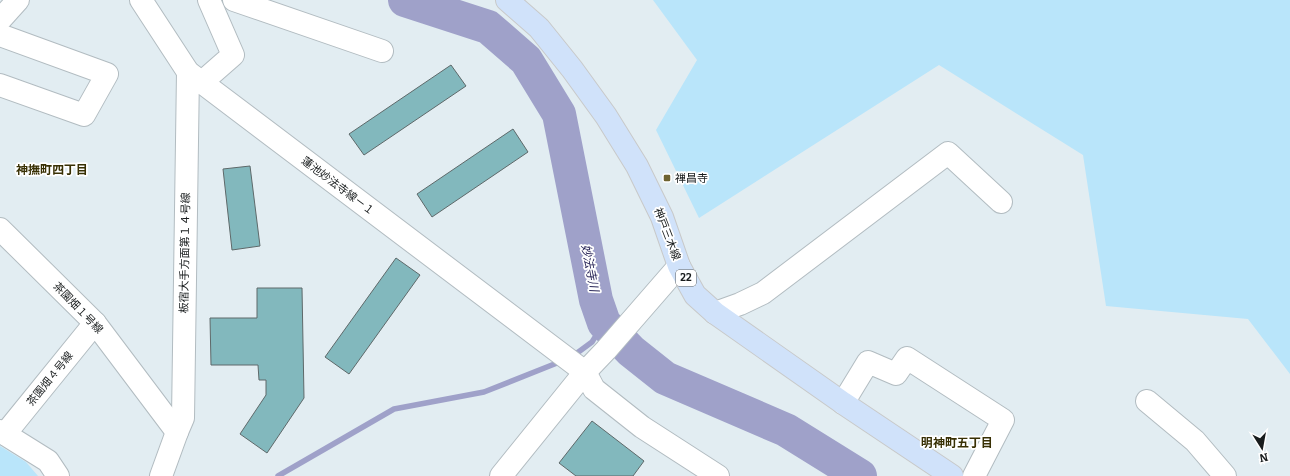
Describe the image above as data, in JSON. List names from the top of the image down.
{
  "streets": {
    "main road": ["神戸三木線", "22"],
    "street": [
      "蓮池妙法寺線－１",
      "板宿大手方面第１４号線",
      "茶園畑１号線",
      "茶園畑４号線"
    ]
  },
  "crossings": [
    ["蓮池妙法寺線－１", "板宿大手方面第１４号線"],
    ["板宿大手方面第１４号線", "茶園畑１号線"],
    ["茶園畑１号線", "茶園畑４号線"]
  ],
  "districts": ["神撫町四丁目", "明神町五丁目"],
  "water": ["妙法寺川"],
  "places": {
    "transit": ["禅昌寺"]
  },
  "north": "bottom"
}
